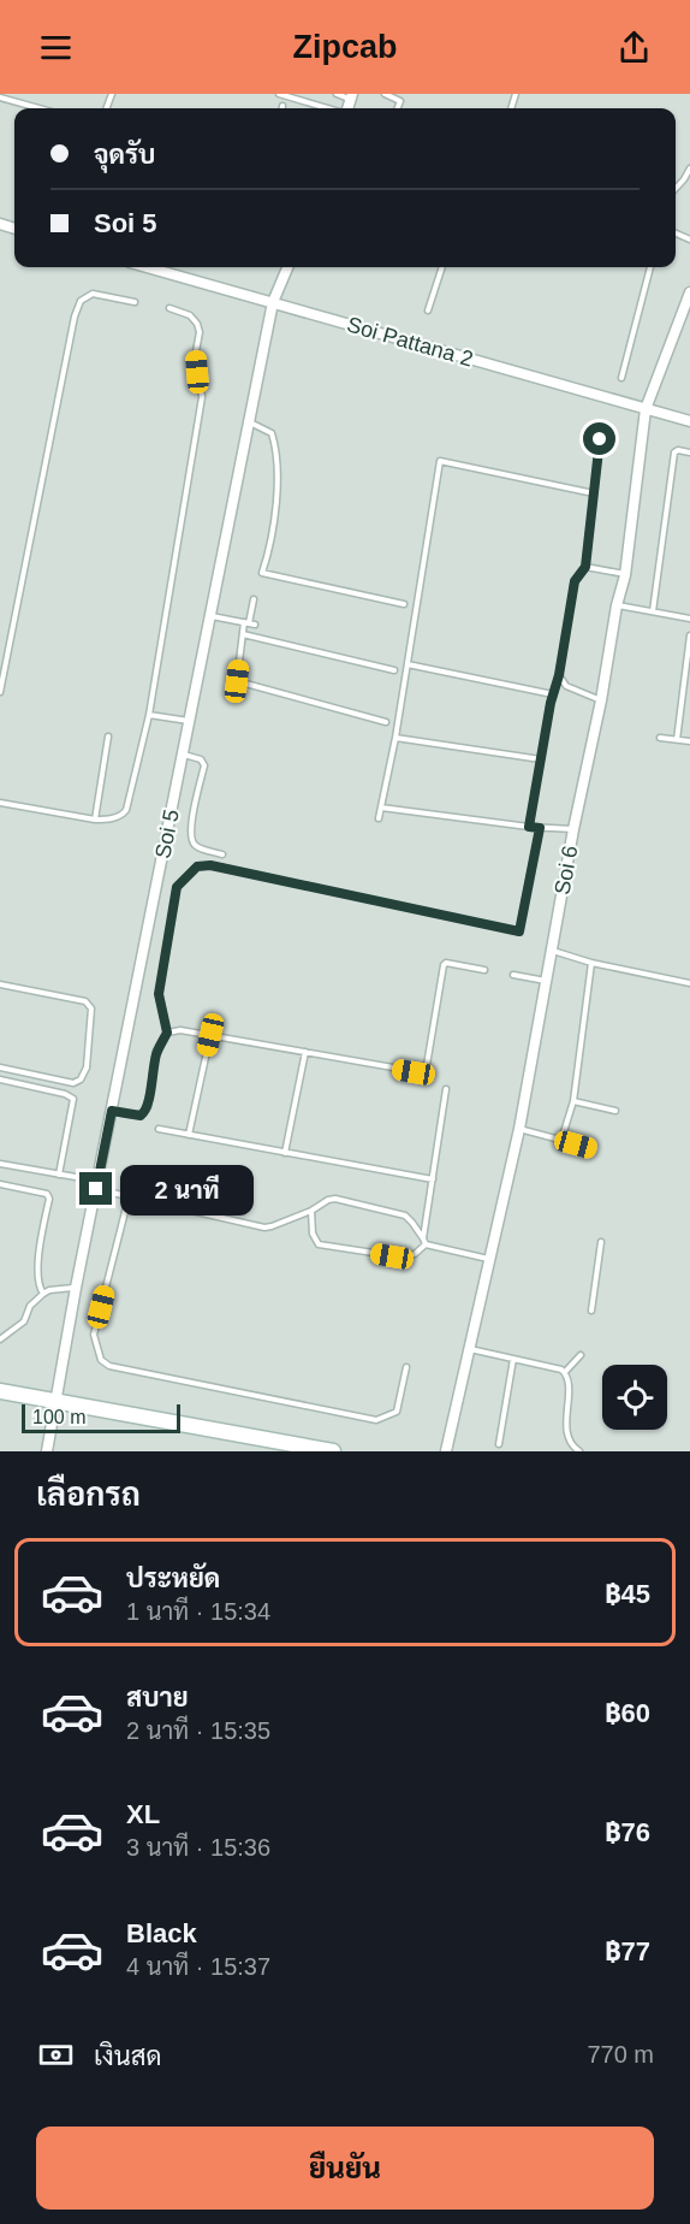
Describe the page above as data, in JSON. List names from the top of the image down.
{
  "streets": {
    "street": ["Soi Pattana 2", "Soi 5", "Soi 6"]
  },
  "crossings": [
    ["Soi Pattana 2", "Soi 5"],
    ["Soi Pattana 2", "Soi 6"]
  ],
  "scale_bar": "100 m",
  "page": {
    "header": "Zipcab",
    "banner": ["จุดรับ", "Soi 5"],
    "bubble": "2 นาที",
    "scale": "100 m",
    "heading": "เลือกรถ",
    "list": [
      {
        "name": "ประหยัด",
        "note": "1 นาที · 15:34",
        "value": "฿45"
      },
      {
        "name": "สบาย",
        "note": "2 นาที · 15:35",
        "value": "฿60"
      },
      {
        "name": "XL",
        "note": "3 นาที · 15:36",
        "value": "฿76"
      },
      {
        "name": "Black",
        "note": "4 นาที · 15:37",
        "value": "฿77"
      }
    ],
    "pay": ["เงินสด", "770 m"],
    "buttons": "ยืนยัน"
  }
}
